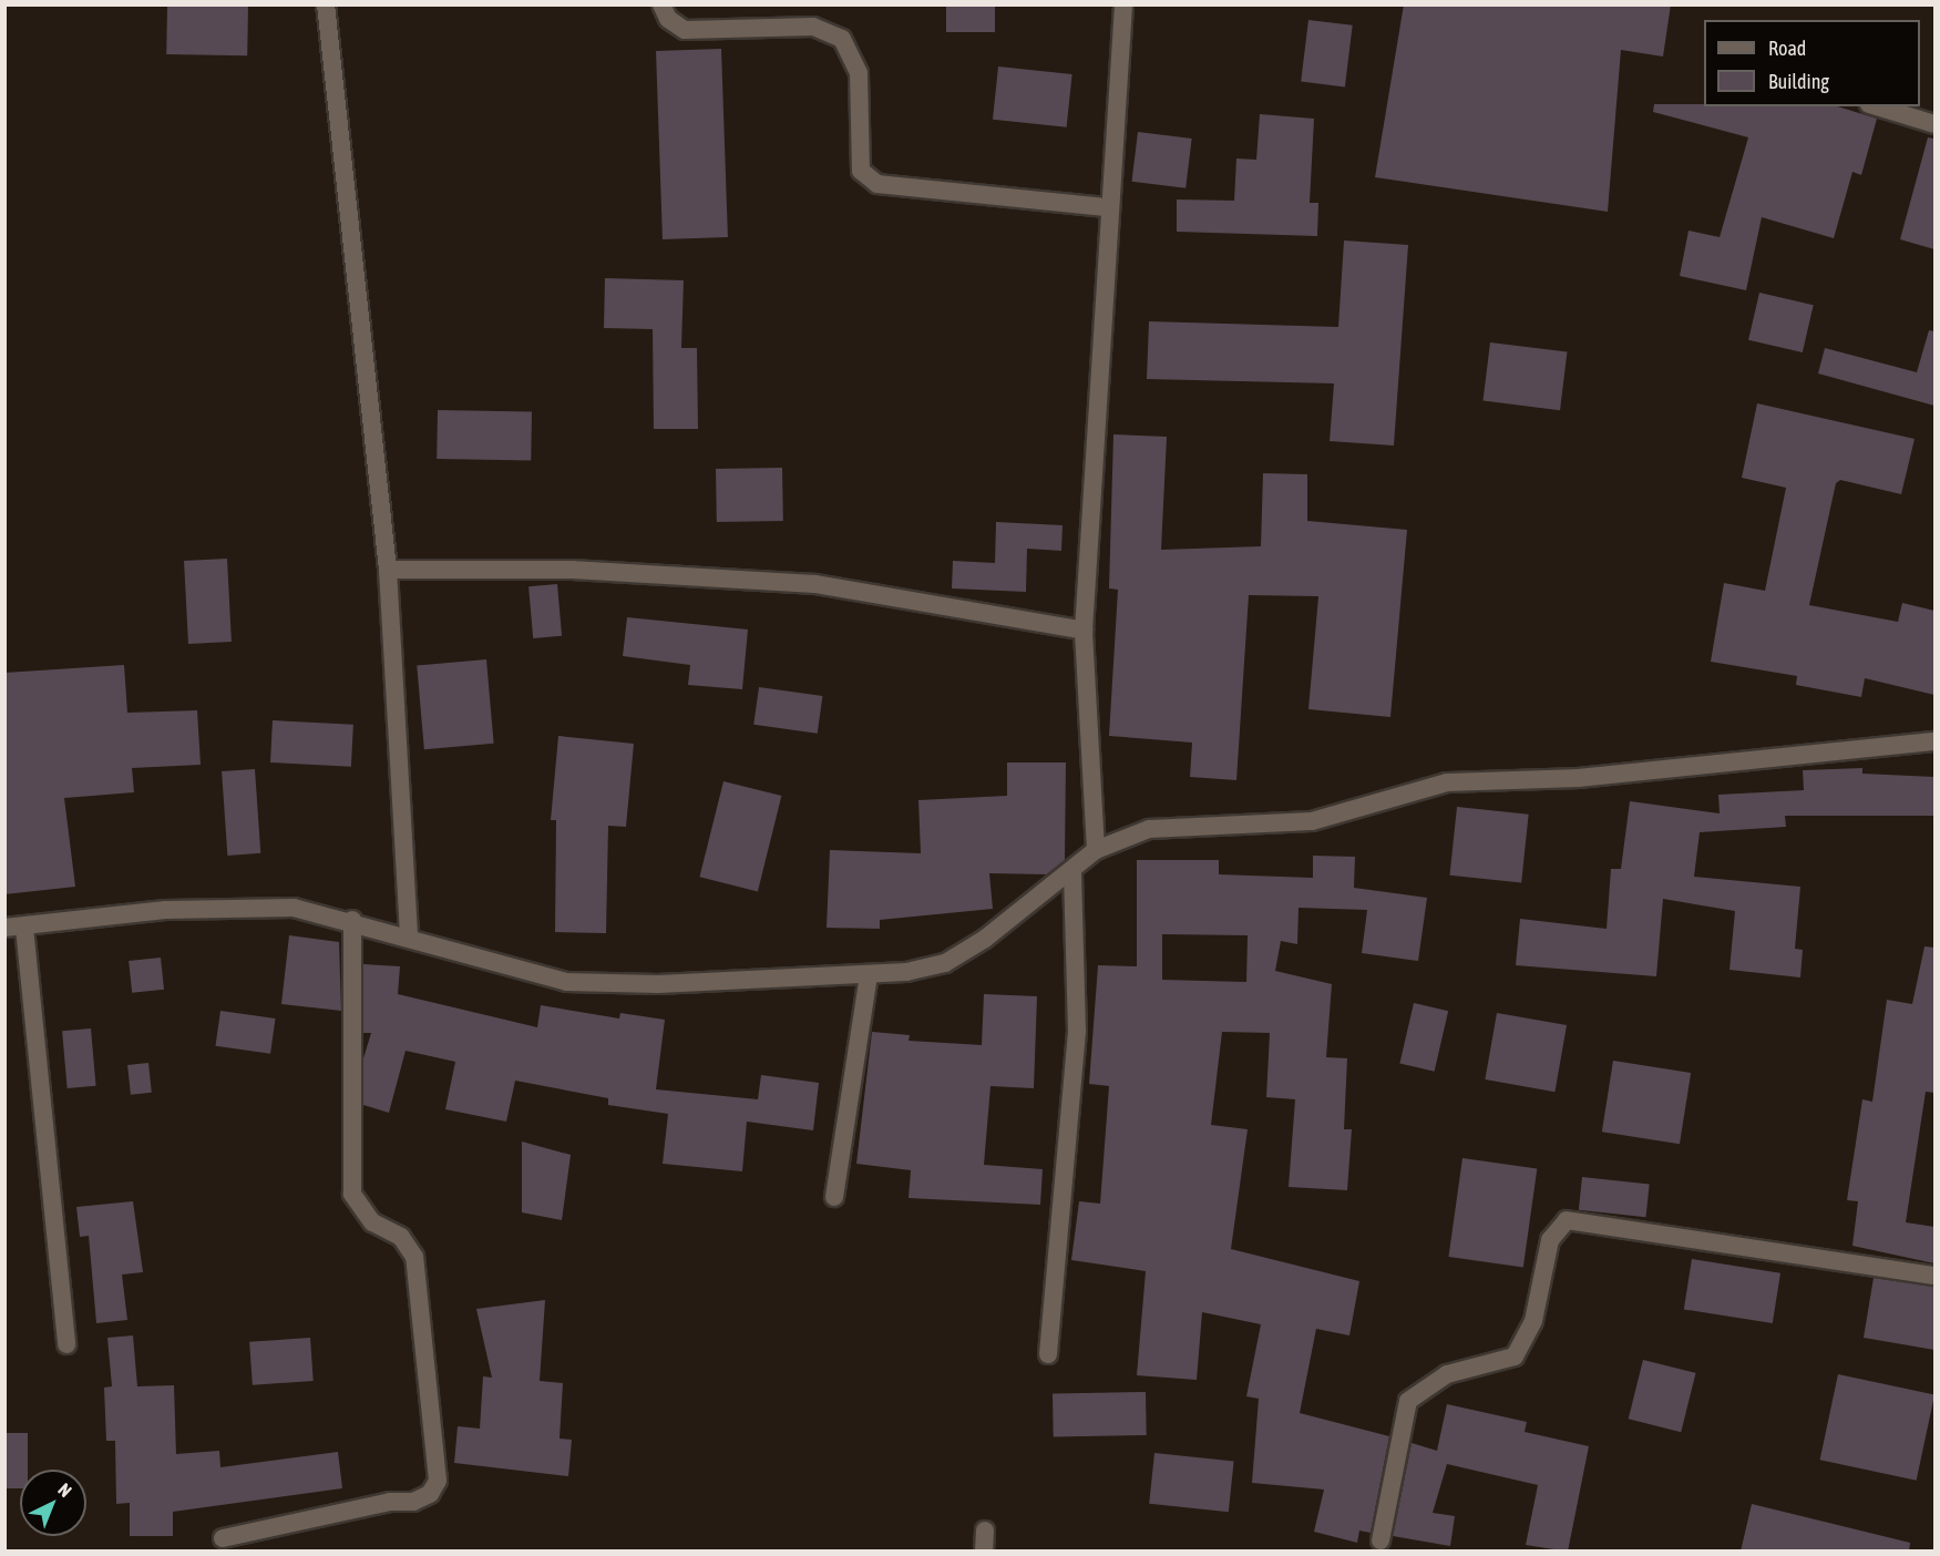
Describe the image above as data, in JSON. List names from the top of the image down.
{
  "legend": ["Road", "Building"],
  "north": "top right"
}
